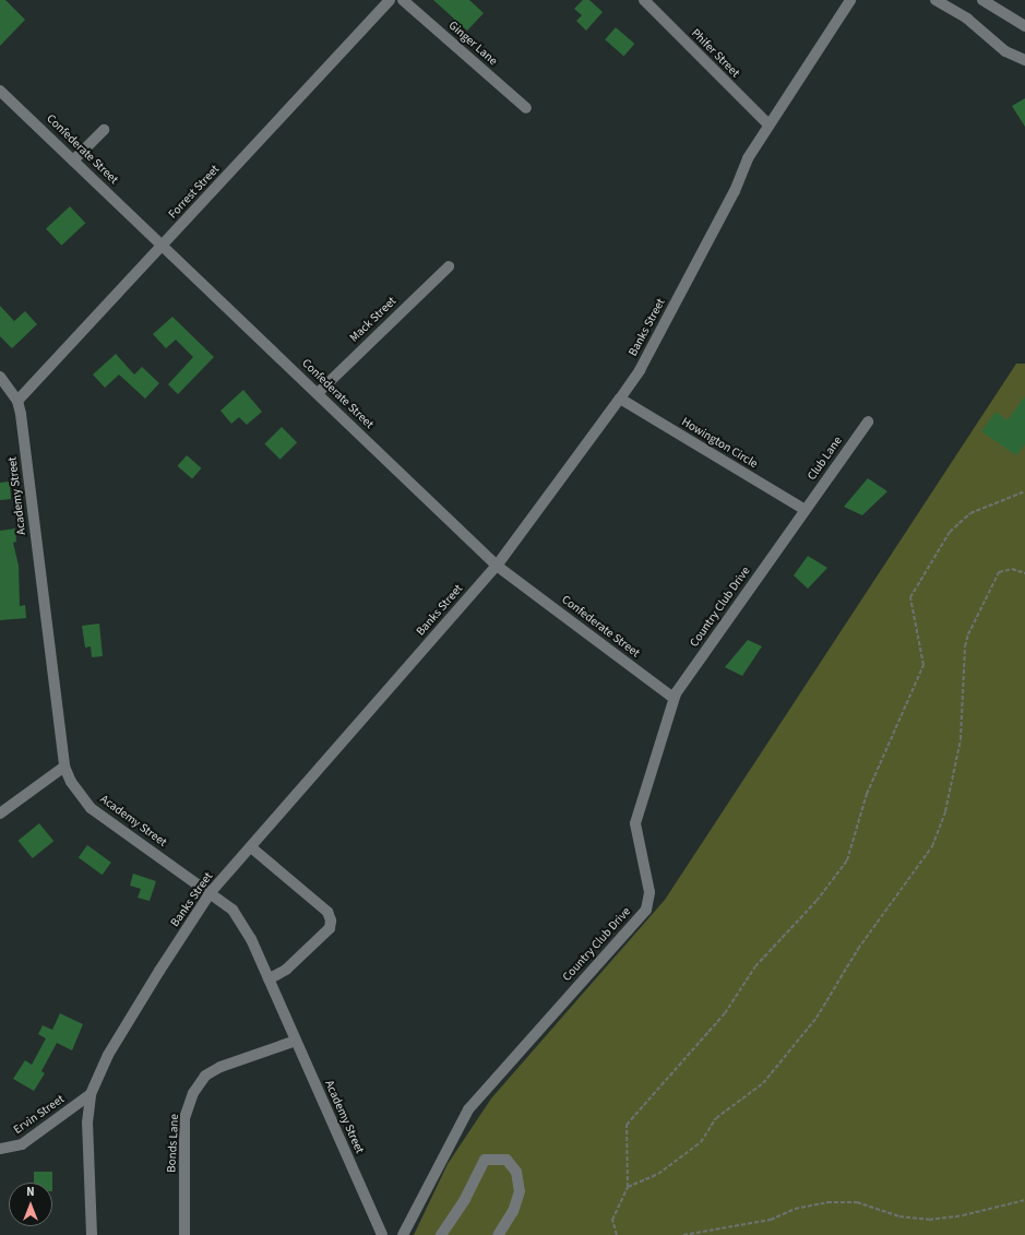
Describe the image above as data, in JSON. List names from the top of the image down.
{
  "streets": {
    "street": [
      "Ginger Lane",
      "Phifer Street",
      "Confederate Street",
      "Forrest Street",
      "Mack Street",
      "Banks Street",
      "Howington Circle",
      "Club Lane",
      "Academy Street",
      "Country Club Drive",
      "Ervin Street",
      "Bonds Lane"
    ]
  },
  "crossings": [
    ["Phifer Street", "Banks Street"],
    ["Confederate Street", "Forrest Street"],
    ["Confederate Street", "Mack Street"],
    ["Confederate Street", "Banks Street"],
    ["Confederate Street", "Country Club Drive"],
    ["Forrest Street", "Academy Street"],
    ["Banks Street", "Howington Circle"],
    ["Banks Street", "Academy Street"],
    ["Banks Street", "Ervin Street"],
    ["Howington Circle", "Club Lane"],
    ["Howington Circle", "Country Club Drive"],
    ["Club Lane", "Country Club Drive"],
    ["Academy Street", "Bonds Lane"]
  ],
  "north": "top"
}
